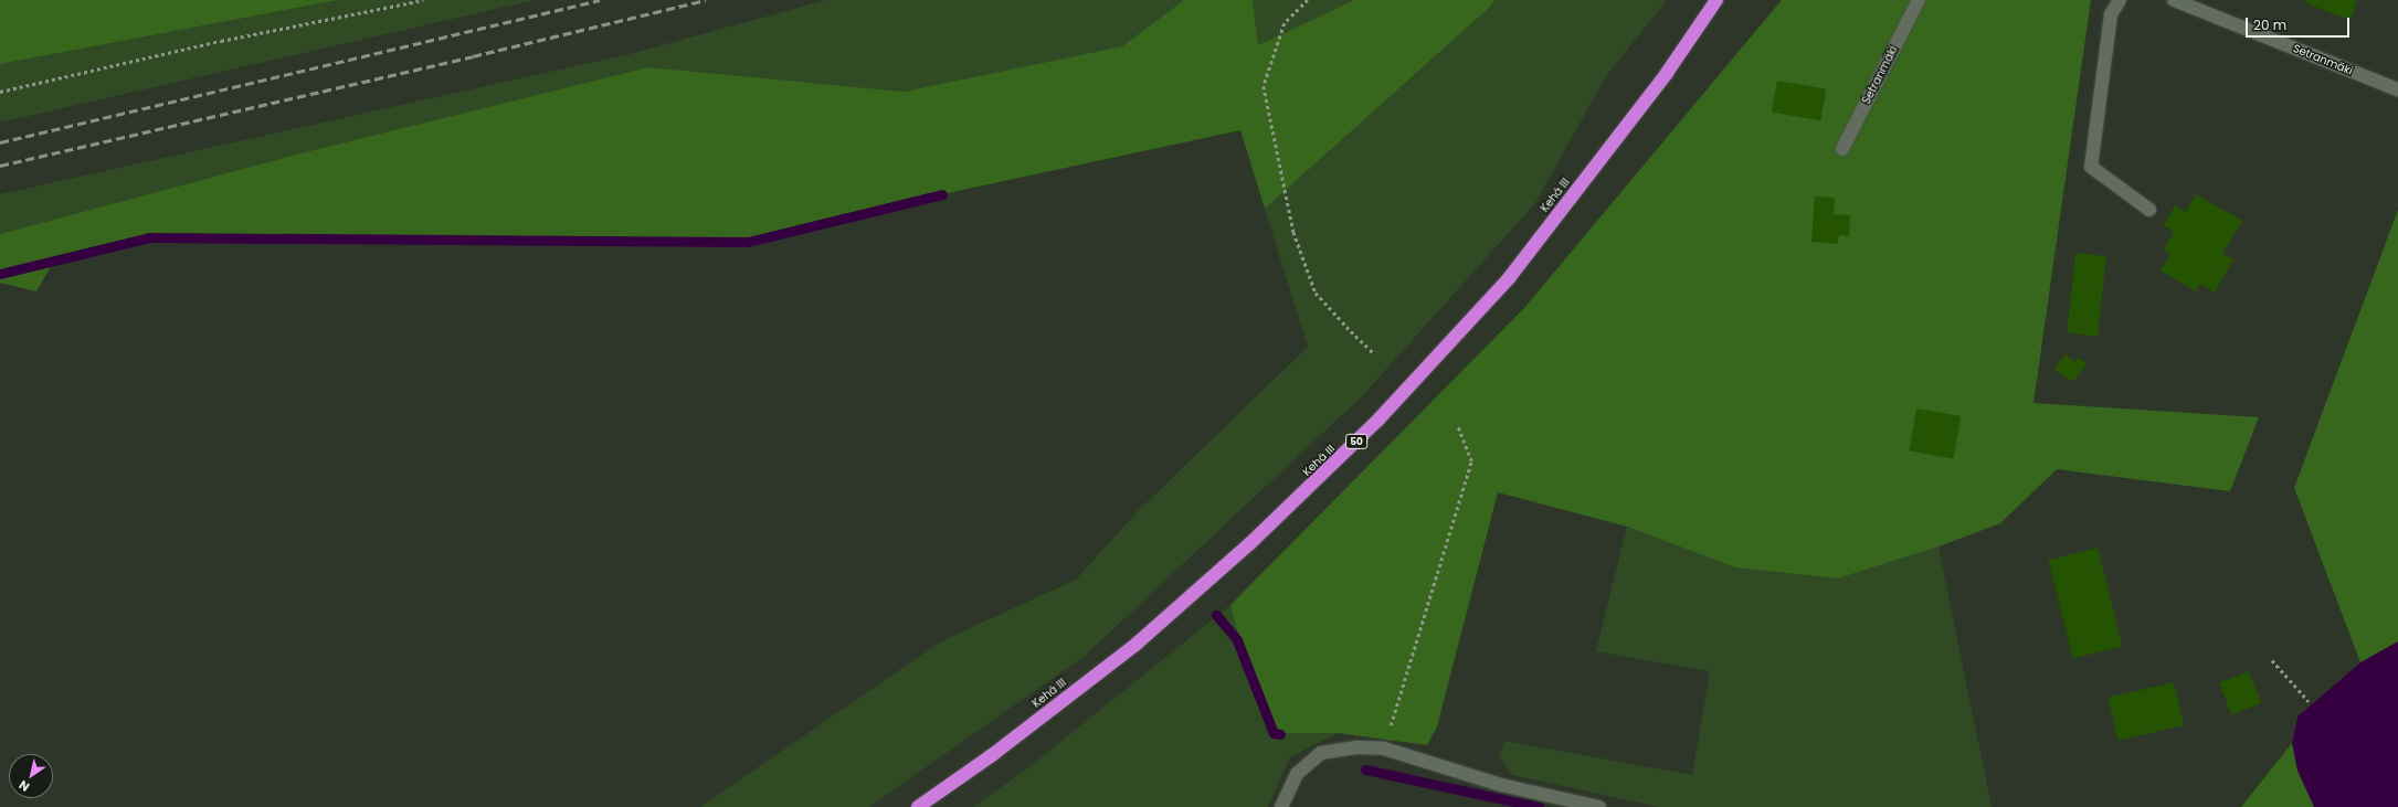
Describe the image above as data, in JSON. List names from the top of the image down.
{
  "streets": {
    "highway": ["Kehä III", "50"],
    "street": ["Setranmäki"]
  },
  "scale_bar": "20 m",
  "north": "bottom left"
}
